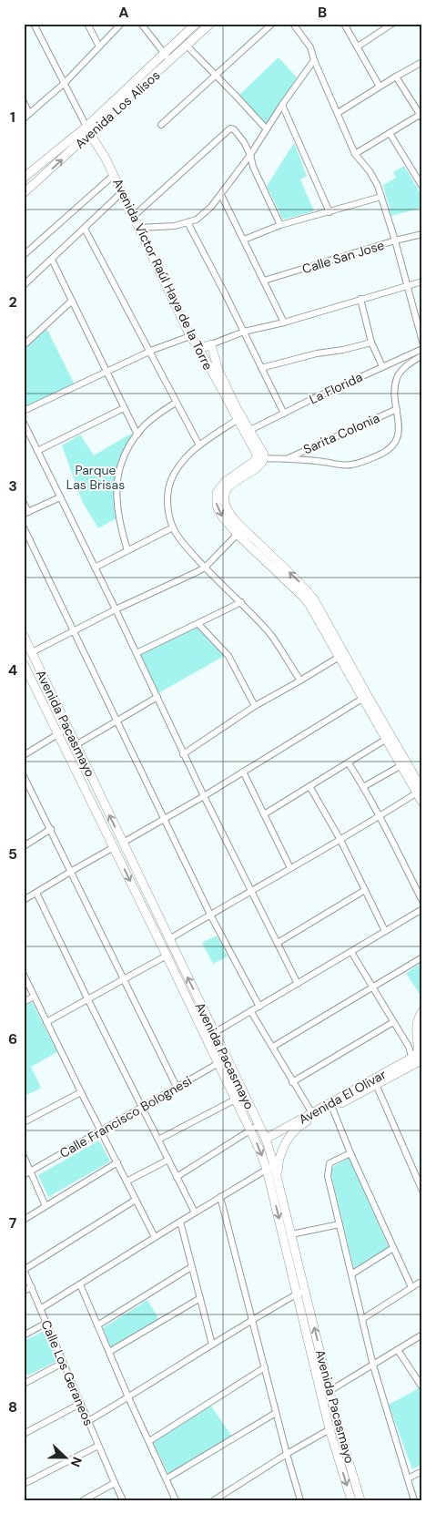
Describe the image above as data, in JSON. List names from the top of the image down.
{
  "streets": {
    "street": [
      "Avenida Los Alisos",
      "Calle San Jose",
      "Avenida Víctor Raúl Haya de la Torre",
      "La Florida",
      "Sarita Colonia",
      "Avenida Pacasmayo",
      "Avenida El Olivar",
      "Calle Francisco Bolognesi",
      "Calle Los Geraneos"
    ]
  },
  "crossings": [
    ["Avenida Los Alisos", "Avenida Víctor Raúl Haya de la Torre"],
    ["Avenida Víctor Raúl Haya de la Torre", "La Florida"],
    ["Avenida Pacasmayo", "Avenida El Olivar"],
    ["Avenida Pacasmayo", "Calle Francisco Bolognesi"]
  ],
  "parks": ["Parque Las Brisas"],
  "north": "right",
  "grid": {
    "columns": ["A", "B"],
    "rows": [
      "1",
      "2",
      "3",
      "4",
      "5",
      "6",
      "7",
      "8"
    ]
  }
}
